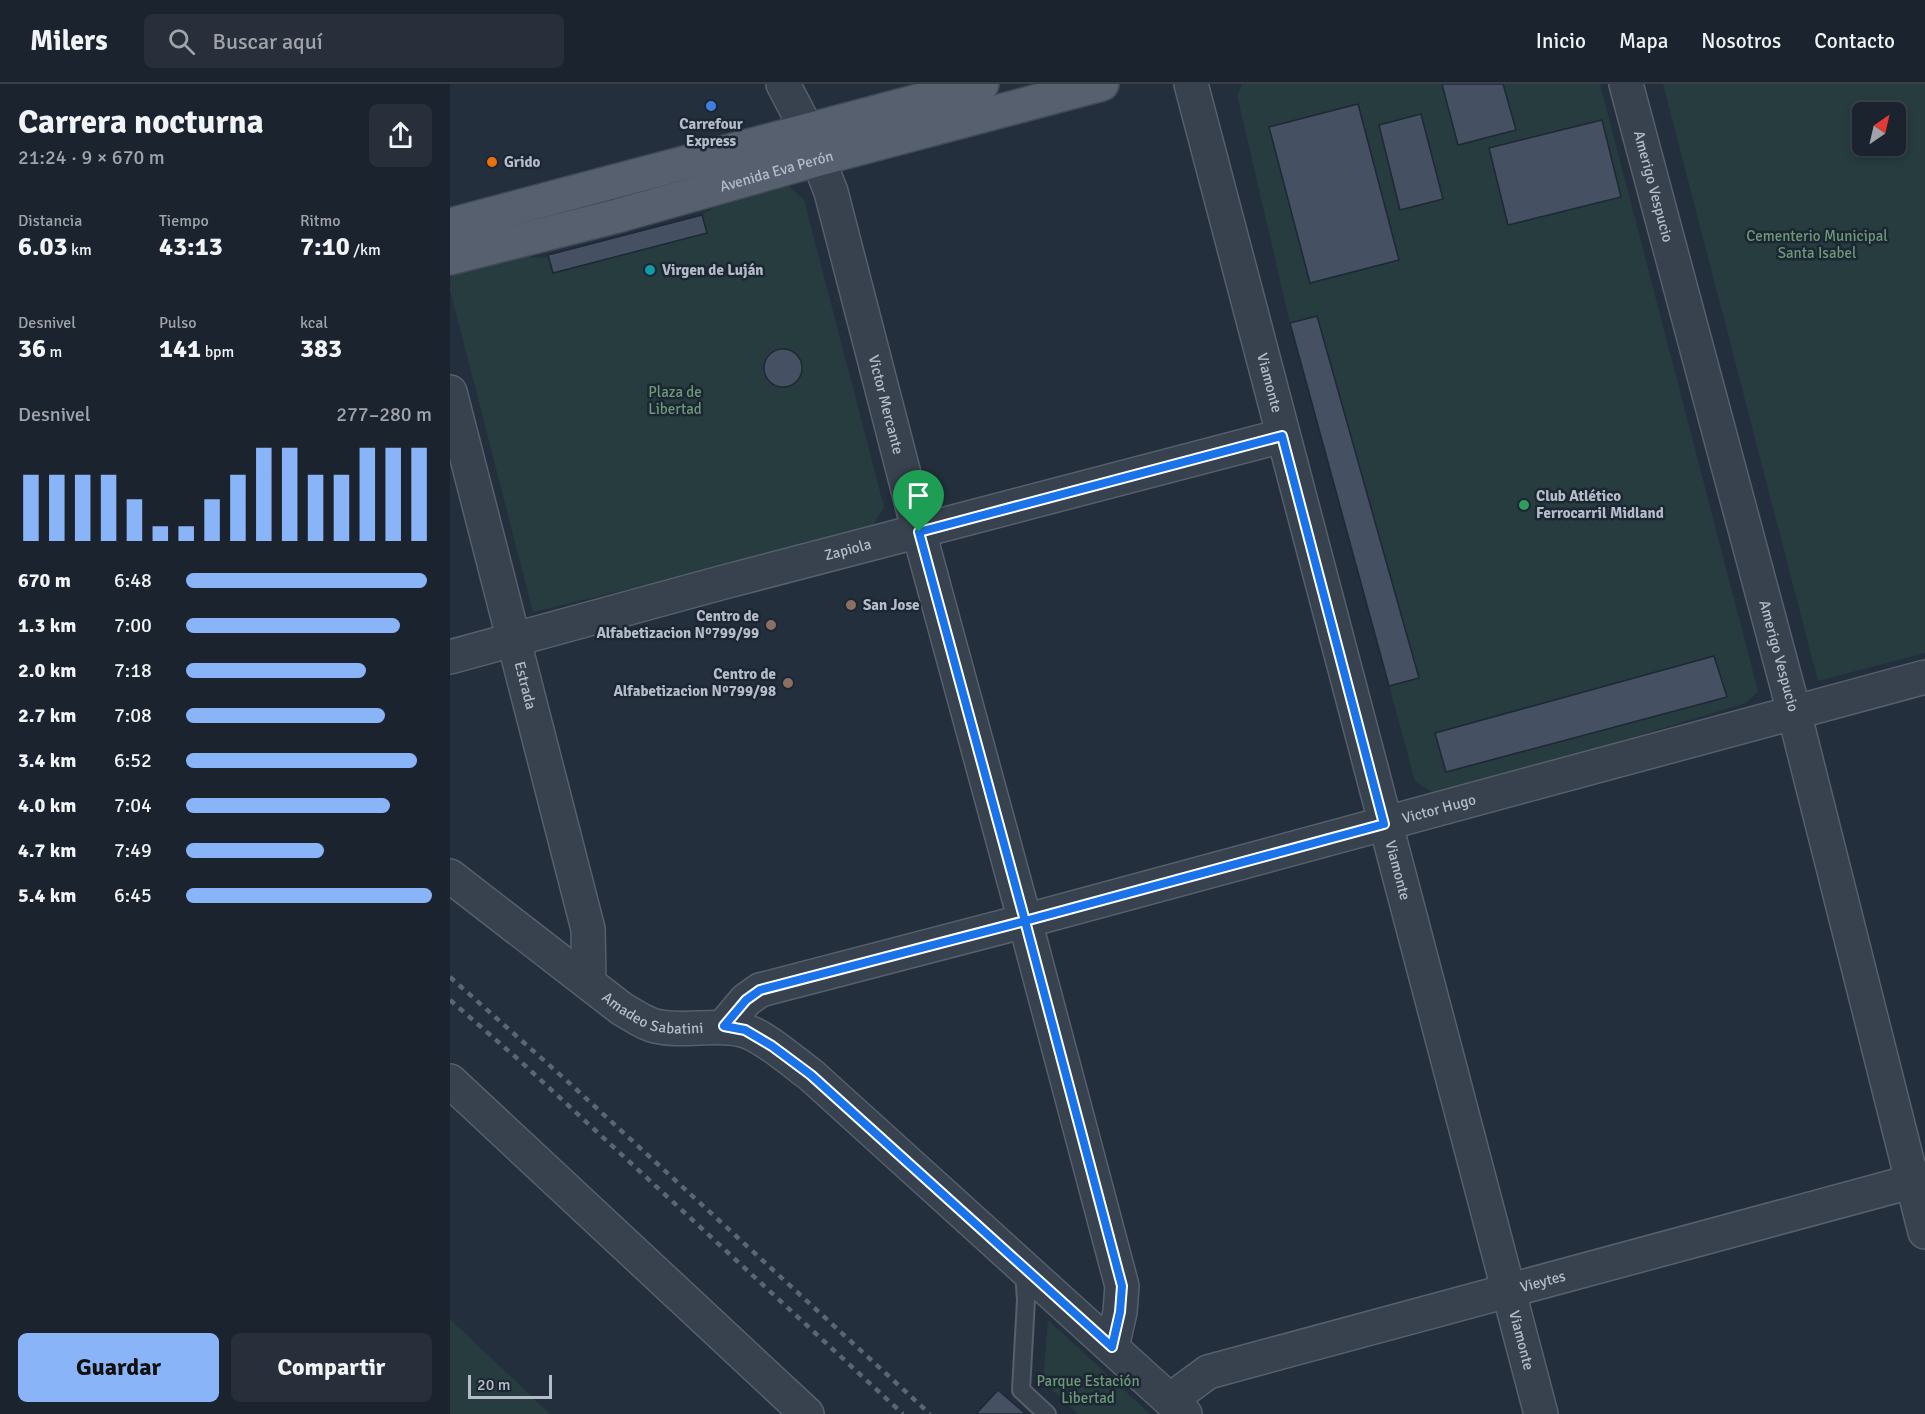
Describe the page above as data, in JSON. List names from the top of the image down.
{
  "streets": {
    "main road": ["Avenida Eva Perón"],
    "street": [
      "Amerigo Vespucio",
      "Viamonte",
      "Victor Mercante",
      "Zapiola",
      "Estrada",
      "Victor Hugo",
      "Amadeo Sabatini",
      "Vieytes"
    ]
  },
  "crossings": [
    ["Avenida Eva Perón", "Victor Mercante"],
    ["Amerigo Vespucio", "Victor Hugo"],
    ["Amerigo Vespucio", "Vieytes"],
    ["Viamonte", "Zapiola"],
    ["Viamonte", "Victor Hugo"],
    ["Viamonte", "Vieytes"],
    ["Victor Mercante", "Zapiola"],
    ["Victor Mercante", "Victor Hugo"],
    ["Victor Mercante", "Amadeo Sabatini"],
    ["Zapiola", "Estrada"],
    ["Estrada", "Amadeo Sabatini"],
    ["Victor Hugo", "Amadeo Sabatini"],
    ["Amadeo Sabatini", "Vieytes"]
  ],
  "parks": ["Cementerio Municipal Santa Isabel", "Plaza de Libertad", "Parque Estación Libertad"],
  "places": [
    "Carrefour Express",
    "Grido",
    "Virgen de Luján",
    "Club Atlético Ferrocarril Midland",
    "San Jose",
    "Centro de Alfabetizacion Nº799/99",
    "Centro de Alfabetizacion Nº799/98"
  ],
  "scale_bar": "20 m",
  "north": "top right",
  "page": {
    "header": "Milers",
    "search": "Buscar aquí",
    "nav": [
      "Inicio",
      "Mapa",
      "Nosotros",
      "Contacto"
    ],
    "heading": ["Carrera nocturna", "21:24 · 9 × 670 m"],
    "stats": [
      ["Distancia", "6.03 km"],
      ["Tiempo", "43:13"],
      ["Ritmo", "7:10 /km"],
      ["Desnivel", "36 m"],
      ["Pulso", "141 bpm"],
      ["kcal", "383"]
    ],
    "chart": ["Desnivel", "277–280 m"],
    "list": [
      {
        "name": "670 m",
        "note": "6:48"
      },
      {
        "name": "1.3 km",
        "note": "7:00"
      },
      {
        "name": "2.0 km",
        "note": "7:18"
      },
      {
        "name": "2.7 km",
        "note": "7:08"
      },
      {
        "name": "3.4 km",
        "note": "6:52"
      },
      {
        "name": "4.0 km",
        "note": "7:04"
      },
      {
        "name": "4.7 km",
        "note": "7:49"
      },
      {
        "name": "5.4 km",
        "note": "6:45"
      }
    ],
    "buttons": ["Guardar", "Compartir"],
    "scale": "20 m"
  }
}
